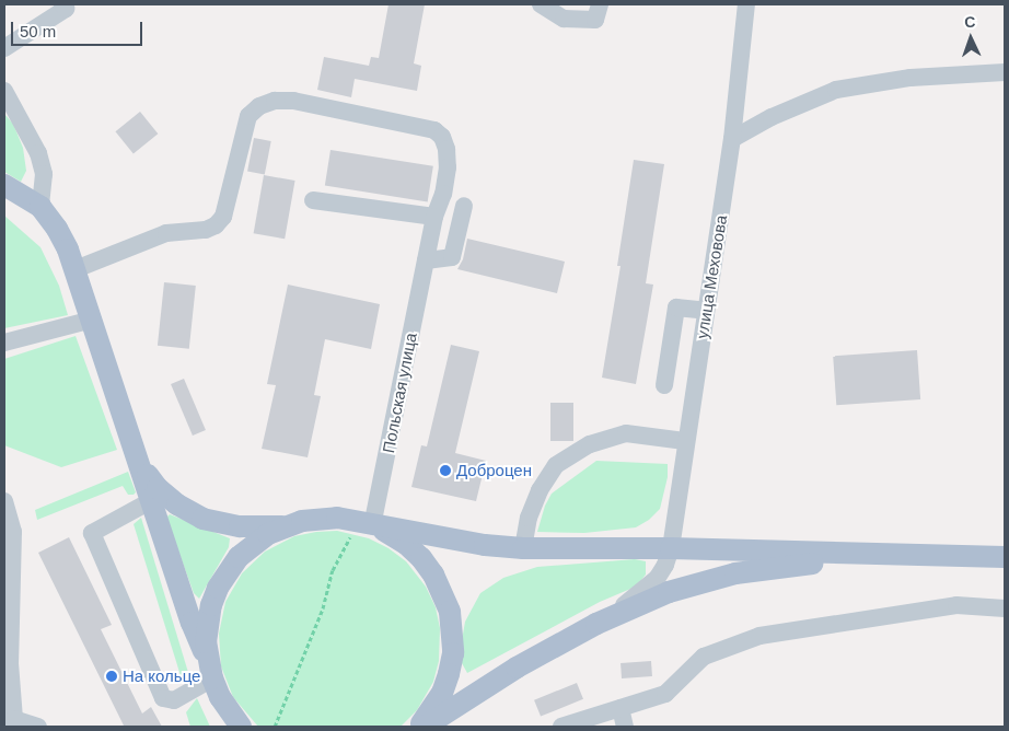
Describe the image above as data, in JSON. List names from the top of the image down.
{
  "streets": {
    "street": ["улица Меховова", "Польская улица"]
  },
  "places": ["Доброцен", "На кольце"],
  "scale_bar": "50 m",
  "north": "top"
}
